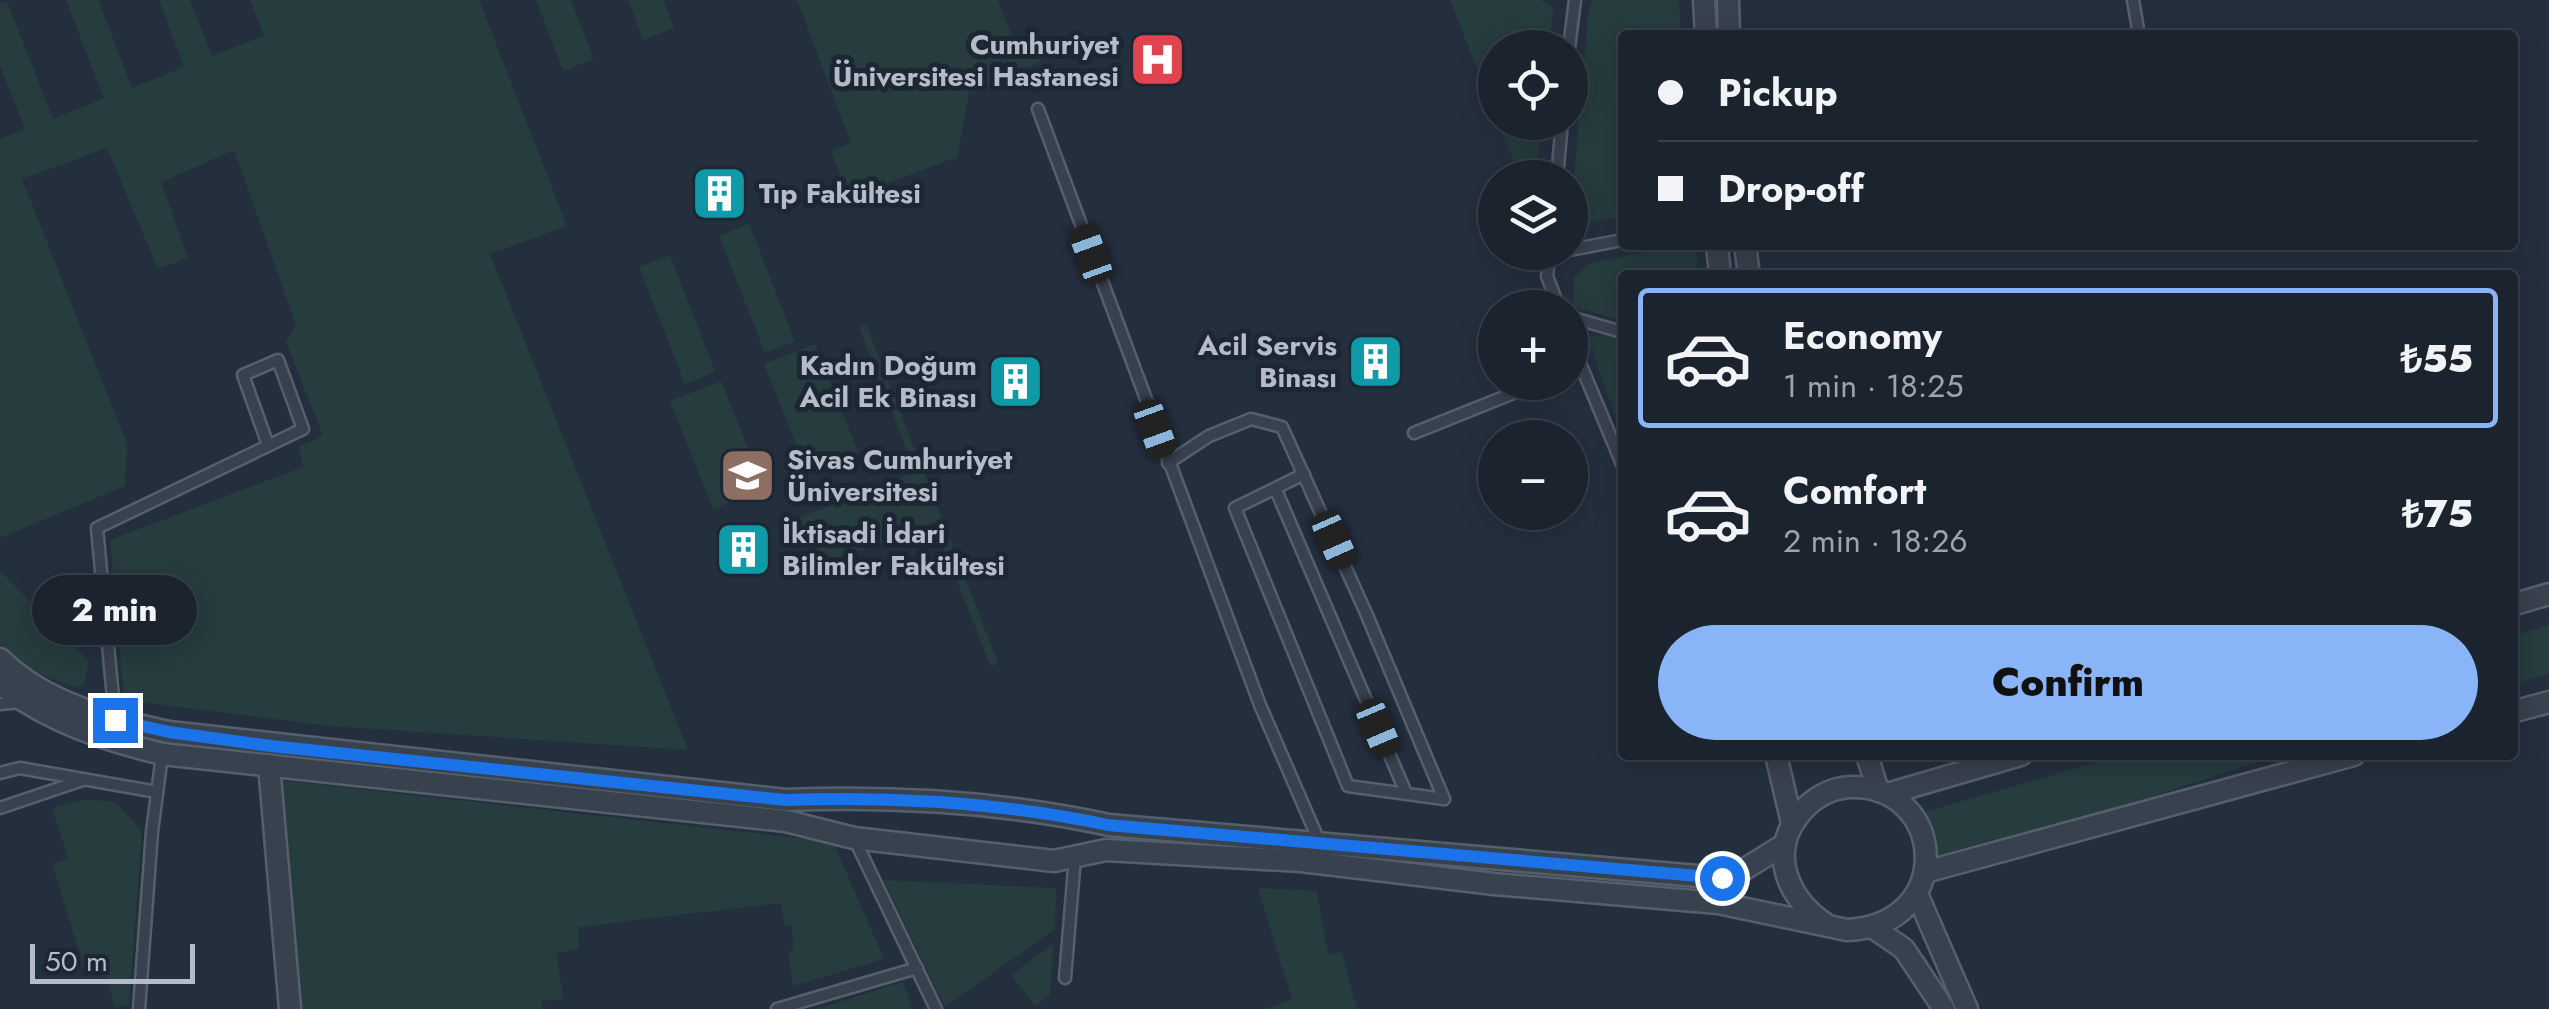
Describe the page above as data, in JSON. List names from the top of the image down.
{
  "places": {
    "hospital": ["Cumhuriyet Üniversitesi Hastanesi"],
    "building": [
      "Tıp Fakültesi",
      "Acil Servis Binası",
      "Kadın Doğum Acil Ek Binası",
      "İktisadi İdari Bilimler Fakültesi"
    ],
    "school or university": ["Sivas Cumhuriyet Üniversitesi"]
  },
  "scale_bar": "50 m",
  "page": {
    "map_buttons": ["+", "−"],
    "banner": ["Pickup", "Drop-off"],
    "list": [
      {
        "name": "Economy",
        "note": "1 min · 18:25",
        "value": "₺55"
      },
      {
        "name": "Comfort",
        "note": "2 min · 18:26",
        "value": "₺75"
      }
    ],
    "bubble": "2 min",
    "buttons": "Confirm",
    "scale": "50 m"
  }
}
